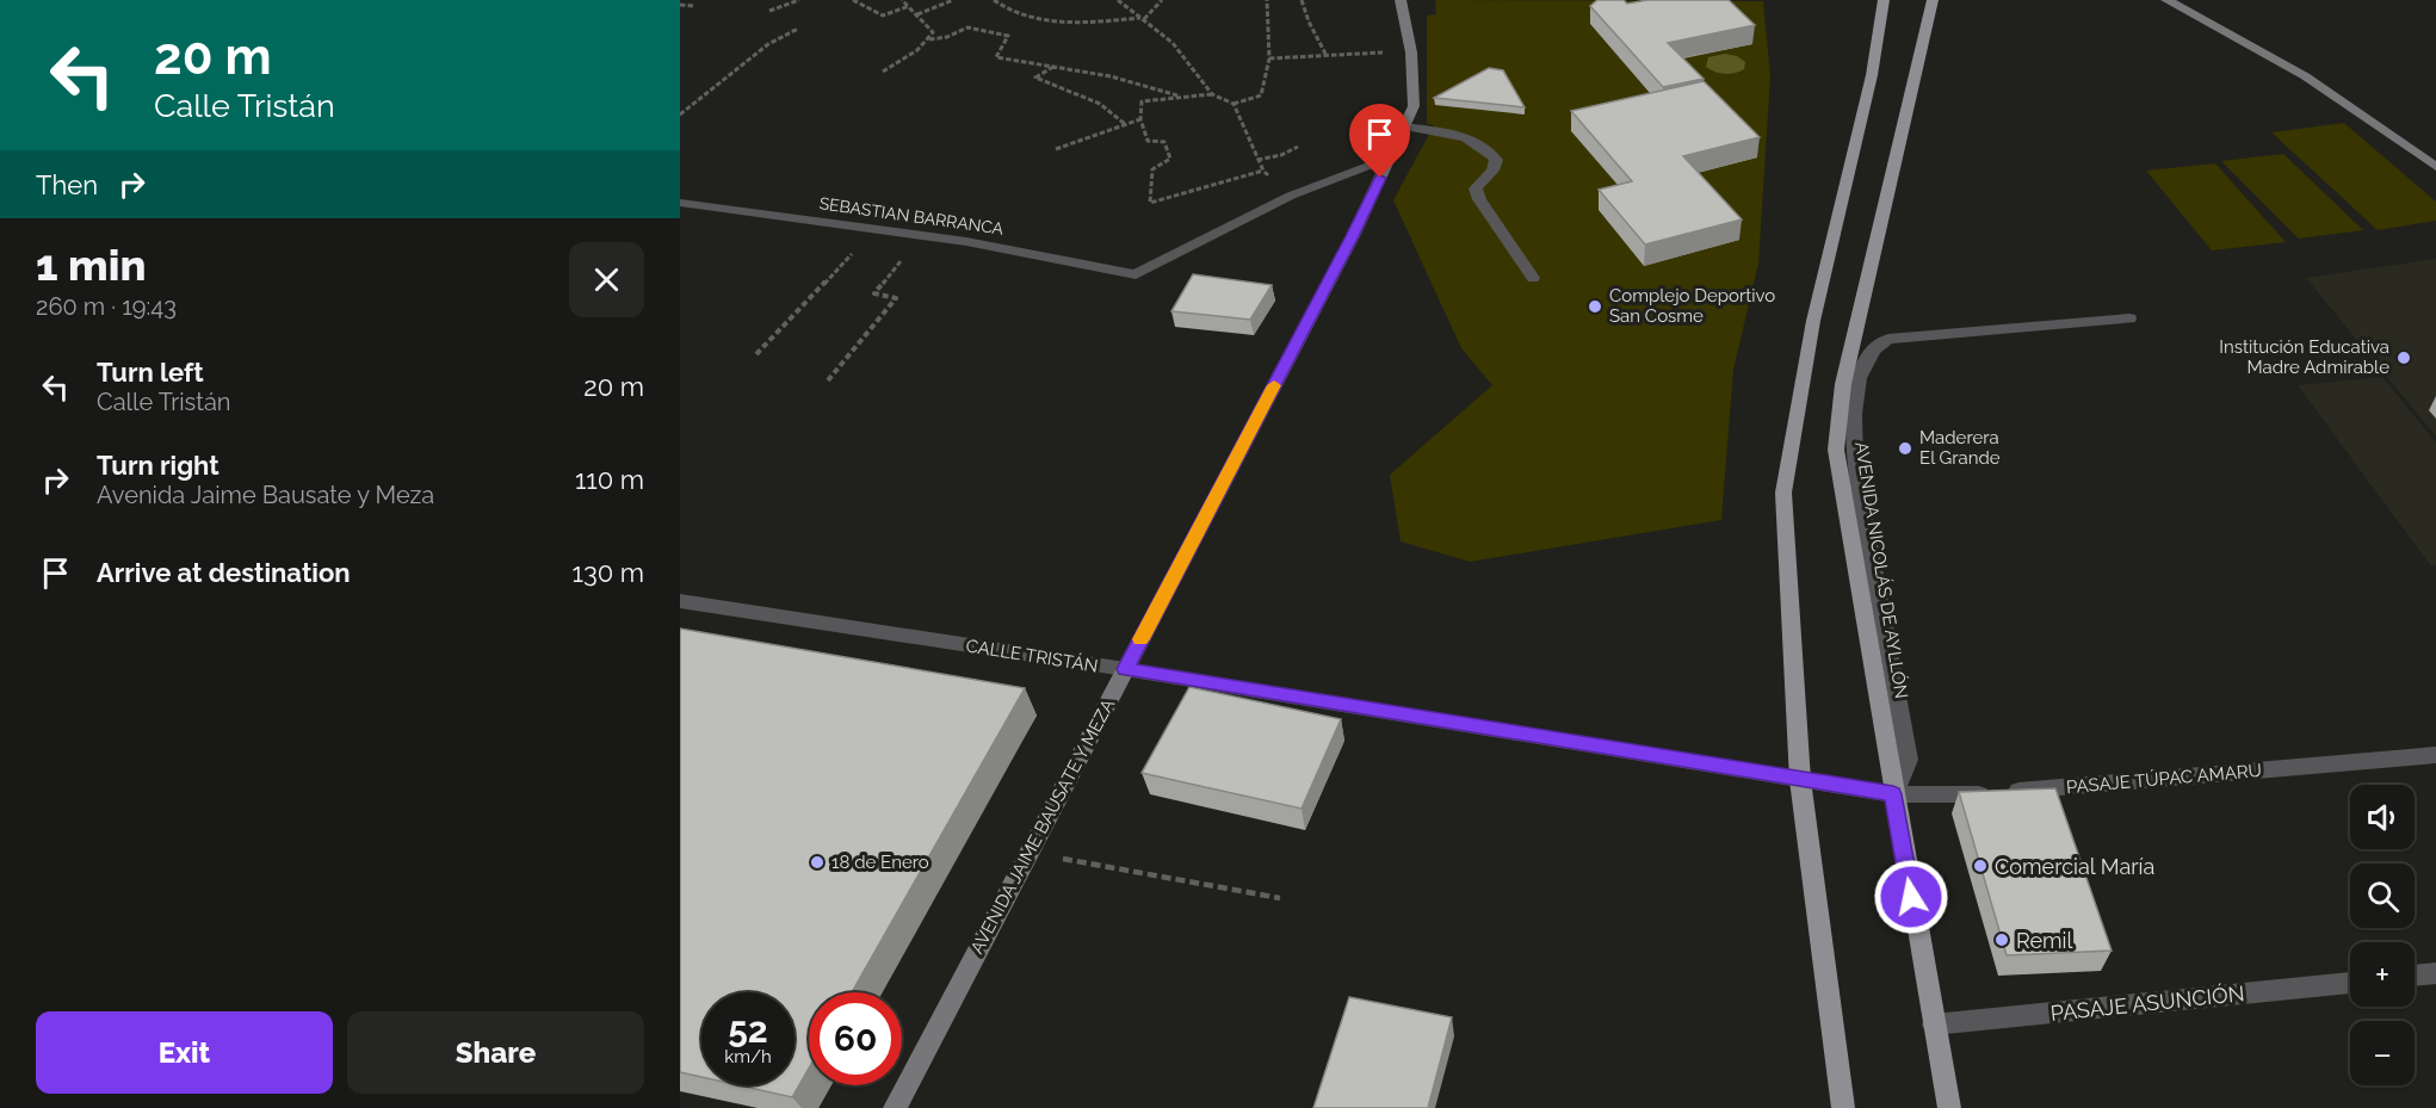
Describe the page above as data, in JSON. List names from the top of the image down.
{
  "streets": {
    "main road": ["AVENIDA NICOLÁS DE AYLLÓN"],
    "street": [
      "SEBASTIAN BARRANCA",
      "CALLE TRISTÁN",
      "PASAJE TÚPAC AMARU",
      "AVENIDA JAIME BAUSATE Y MEZA",
      "PASAJE ASUNCIÓN"
    ]
  },
  "crossings": [
    ["AVENIDA NICOLÁS DE AYLLÓN", "CALLE TRISTÁN"],
    ["AVENIDA NICOLÁS DE AYLLÓN", "PASAJE TÚPAC AMARU"],
    ["AVENIDA NICOLÁS DE AYLLÓN", "PASAJE ASUNCIÓN"],
    ["CALLE TRISTÁN", "PASAJE TÚPAC AMARU"],
    ["CALLE TRISTÁN", "AVENIDA JAIME BAUSATE Y MEZA"]
  ],
  "places": [
    "Complejo Deportivo San Cosme",
    "Institución Educativa Madre Admirable",
    "Maderera El Grande",
    "18 de Enero",
    "Comercial María",
    "Remil"
  ],
  "page": {
    "turn": ["20 m", "Calle Tristán"],
    "then": "Then",
    "heading": ["1 min", "260 m · 19:43"],
    "list": [
      {
        "name": "Turn left",
        "note": "Calle Tristán",
        "value": "20 m"
      },
      {
        "name": "Turn right",
        "note": "Avenida Jaime Bausate y Meza",
        "value": "110 m"
      },
      {
        "name": "Arrive at destination",
        "value": "130 m"
      }
    ],
    "map_buttons": ["+", "−"],
    "speed": "52 km/h",
    "limit": "60",
    "buttons": ["Exit", "Share"]
  }
}
